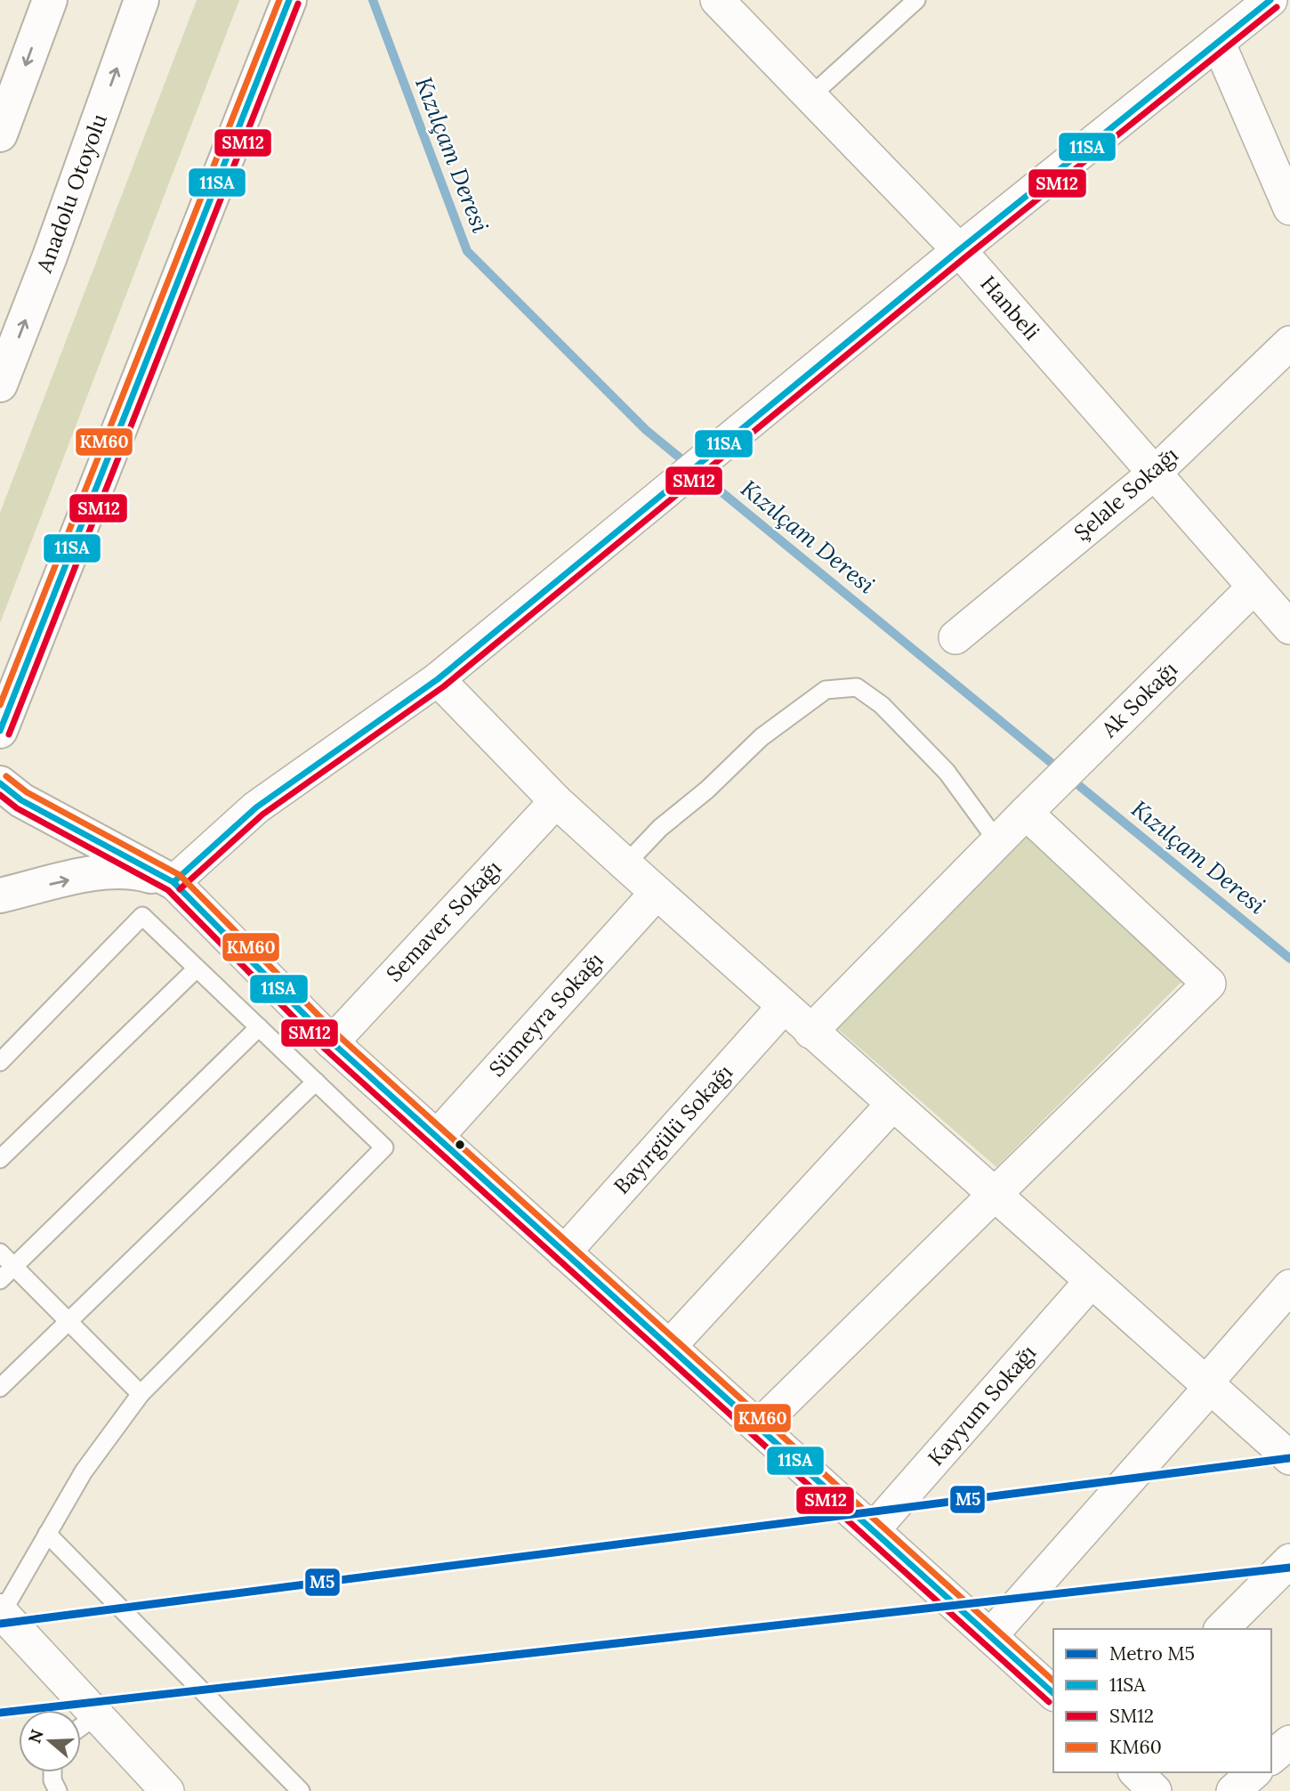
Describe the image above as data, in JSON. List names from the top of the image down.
{
  "streets": {
    "main road": ["Anadolu Otoyolu"],
    "street": [
      "Hanbeli",
      "Şelale Sokağı",
      "Ak Sokağı",
      "Semaver Sokağı",
      "Sümeyra Sokağı",
      "Bayırgülü Sokağı",
      "Kayyum Sokağı"
    ]
  },
  "crossings": [
    ["Hanbeli", "Şelale Sokağı"],
    ["Hanbeli", "Ak Sokağı"]
  ],
  "water": ["Kızılçam Deresi"],
  "lines": [
    "transit line 11SA",
    "transit line KM60",
    "transit line SM12",
    "metro line M5"
  ],
  "legend": [
    "Metro M5",
    "11SA",
    "SM12",
    "KM60"
  ],
  "north": "left"
}
